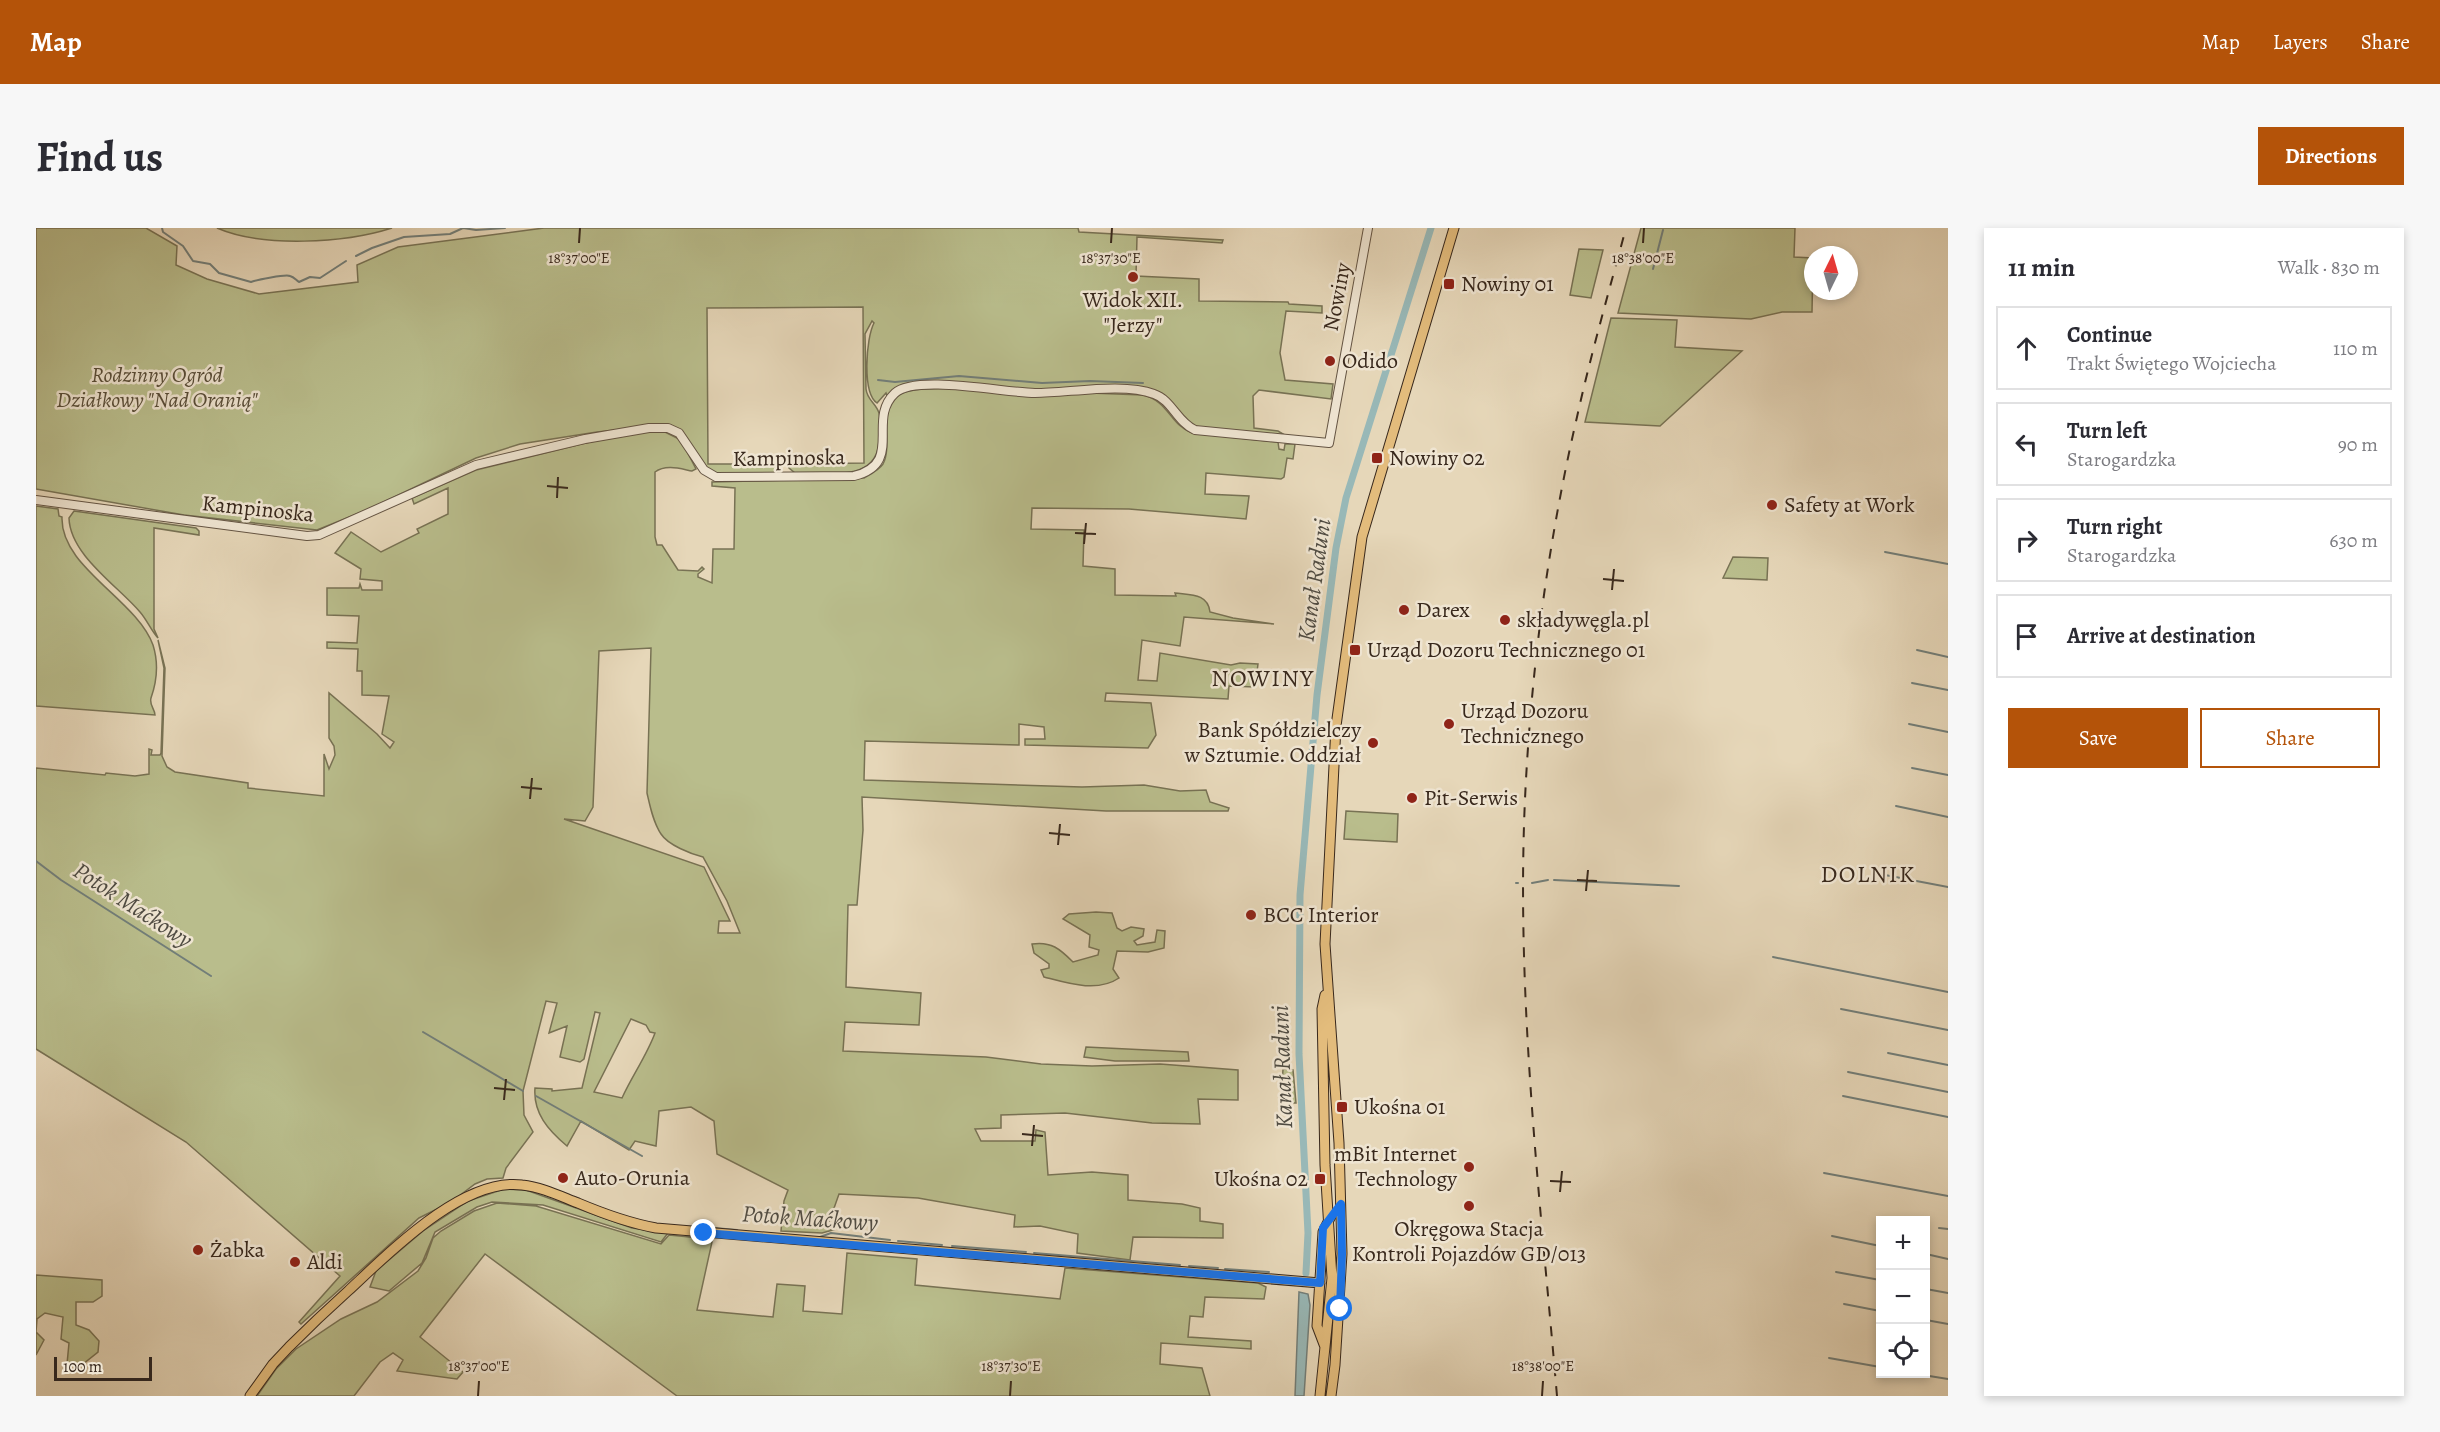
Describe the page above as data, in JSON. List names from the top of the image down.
{
  "streets": {
    "street": ["Nowiny", "Kampinoska"]
  },
  "crossings": [
    ["Nowiny", "Kampinoska"]
  ],
  "districts": ["NOWINY", "DOLNIK"],
  "water": ["Kanał Raduni", "Potok Maćkowy"],
  "parks": ["Rodzinny Ogród Działkowy \"Nad Oranią\""],
  "places": {
    "other": [
      "Widok XII. \"Jerzy\"",
      "Odido",
      "Safety at Work",
      "Darex",
      "składywęgla.pl",
      "Urząd Dozoru Technicznego",
      "Bank Spółdzielczy w Sztumie. Oddział",
      "Pit-Serwis",
      "BCC Interior",
      "mBit Internet Technology",
      "Auto-Orunia",
      "Okręgowa Stacja Kontroli Pojazdów GD/013",
      "Żabka",
      "Aldi"
    ],
    "transit": [
      "Nowiny 01",
      "Nowiny 02",
      "Urząd Dozoru Technicznego 01",
      "Ukośna 01",
      "Ukośna 02"
    ]
  },
  "scale_bar": "100 m",
  "north": "top",
  "page": {
    "header": "Map",
    "nav": ["Map", "Layers", "Share"],
    "buttons": [
      "Directions",
      ["Save", "Share"]
    ],
    "title": "Find us",
    "heading": ["11 min", "Walk · 830 m"],
    "list": [
      ["Continue", "Trakt Świętego Wojciecha", "110 m"],
      ["Turn left", "Starogardzka", "90 m"],
      ["Turn right", "Starogardzka", "630 m"],
      "Arrive at destination"
    ],
    "map_buttons": ["+", "−"],
    "scale": "100 m"
  },
  "coordinates": ["18°37'00\"E", "18°37'30\"E", "18°38'00\"E"]
}
